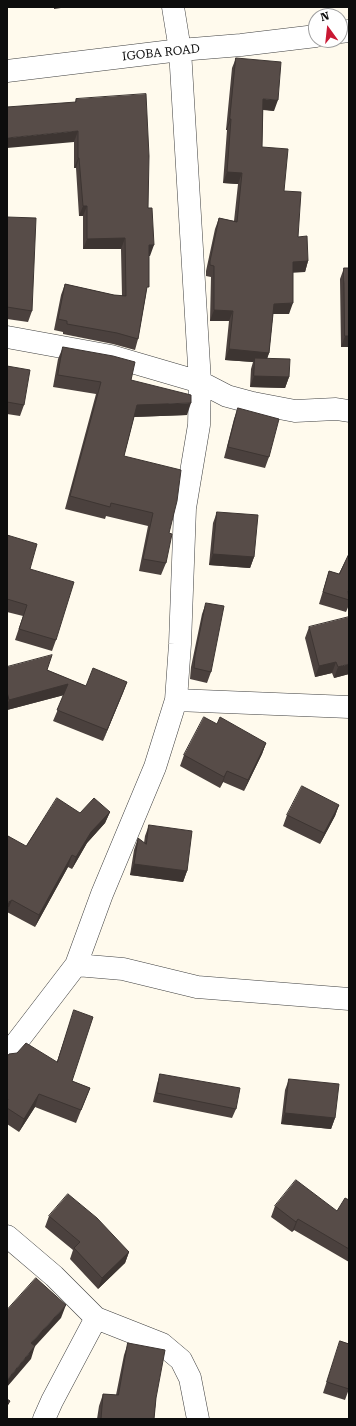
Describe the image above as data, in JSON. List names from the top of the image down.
{
  "streets": {
    "street": ["IGOBA ROAD"]
  },
  "north": "top"
}
